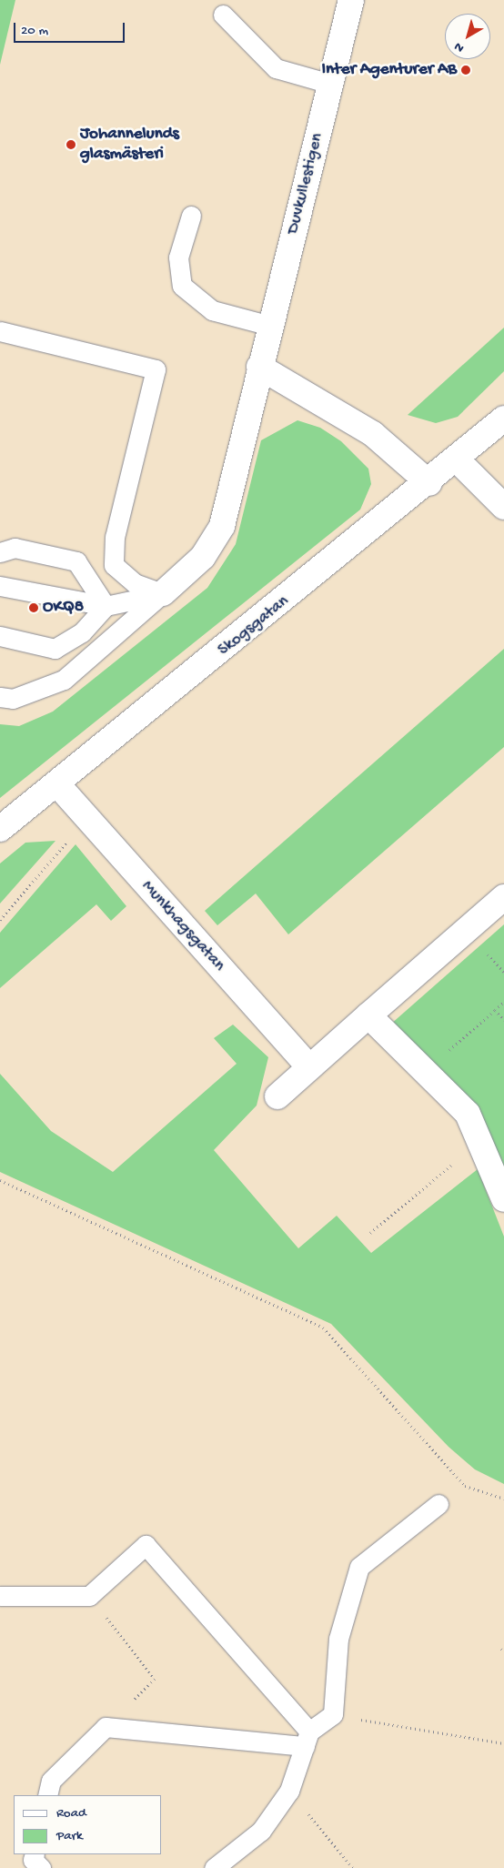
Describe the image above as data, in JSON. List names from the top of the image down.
{
  "streets": {
    "street": ["Duvkullestigen", "Skogsgatan", "Munkhagsgatan"]
  },
  "crossings": [
    ["Skogsgatan", "Munkhagsgatan"]
  ],
  "places": ["Inter Agenturer AB", "Johannelunds glasmästeri", "OKQ8"],
  "legend": ["Road", "Park"],
  "scale_bar": "20 m",
  "north": "bottom left"
}
